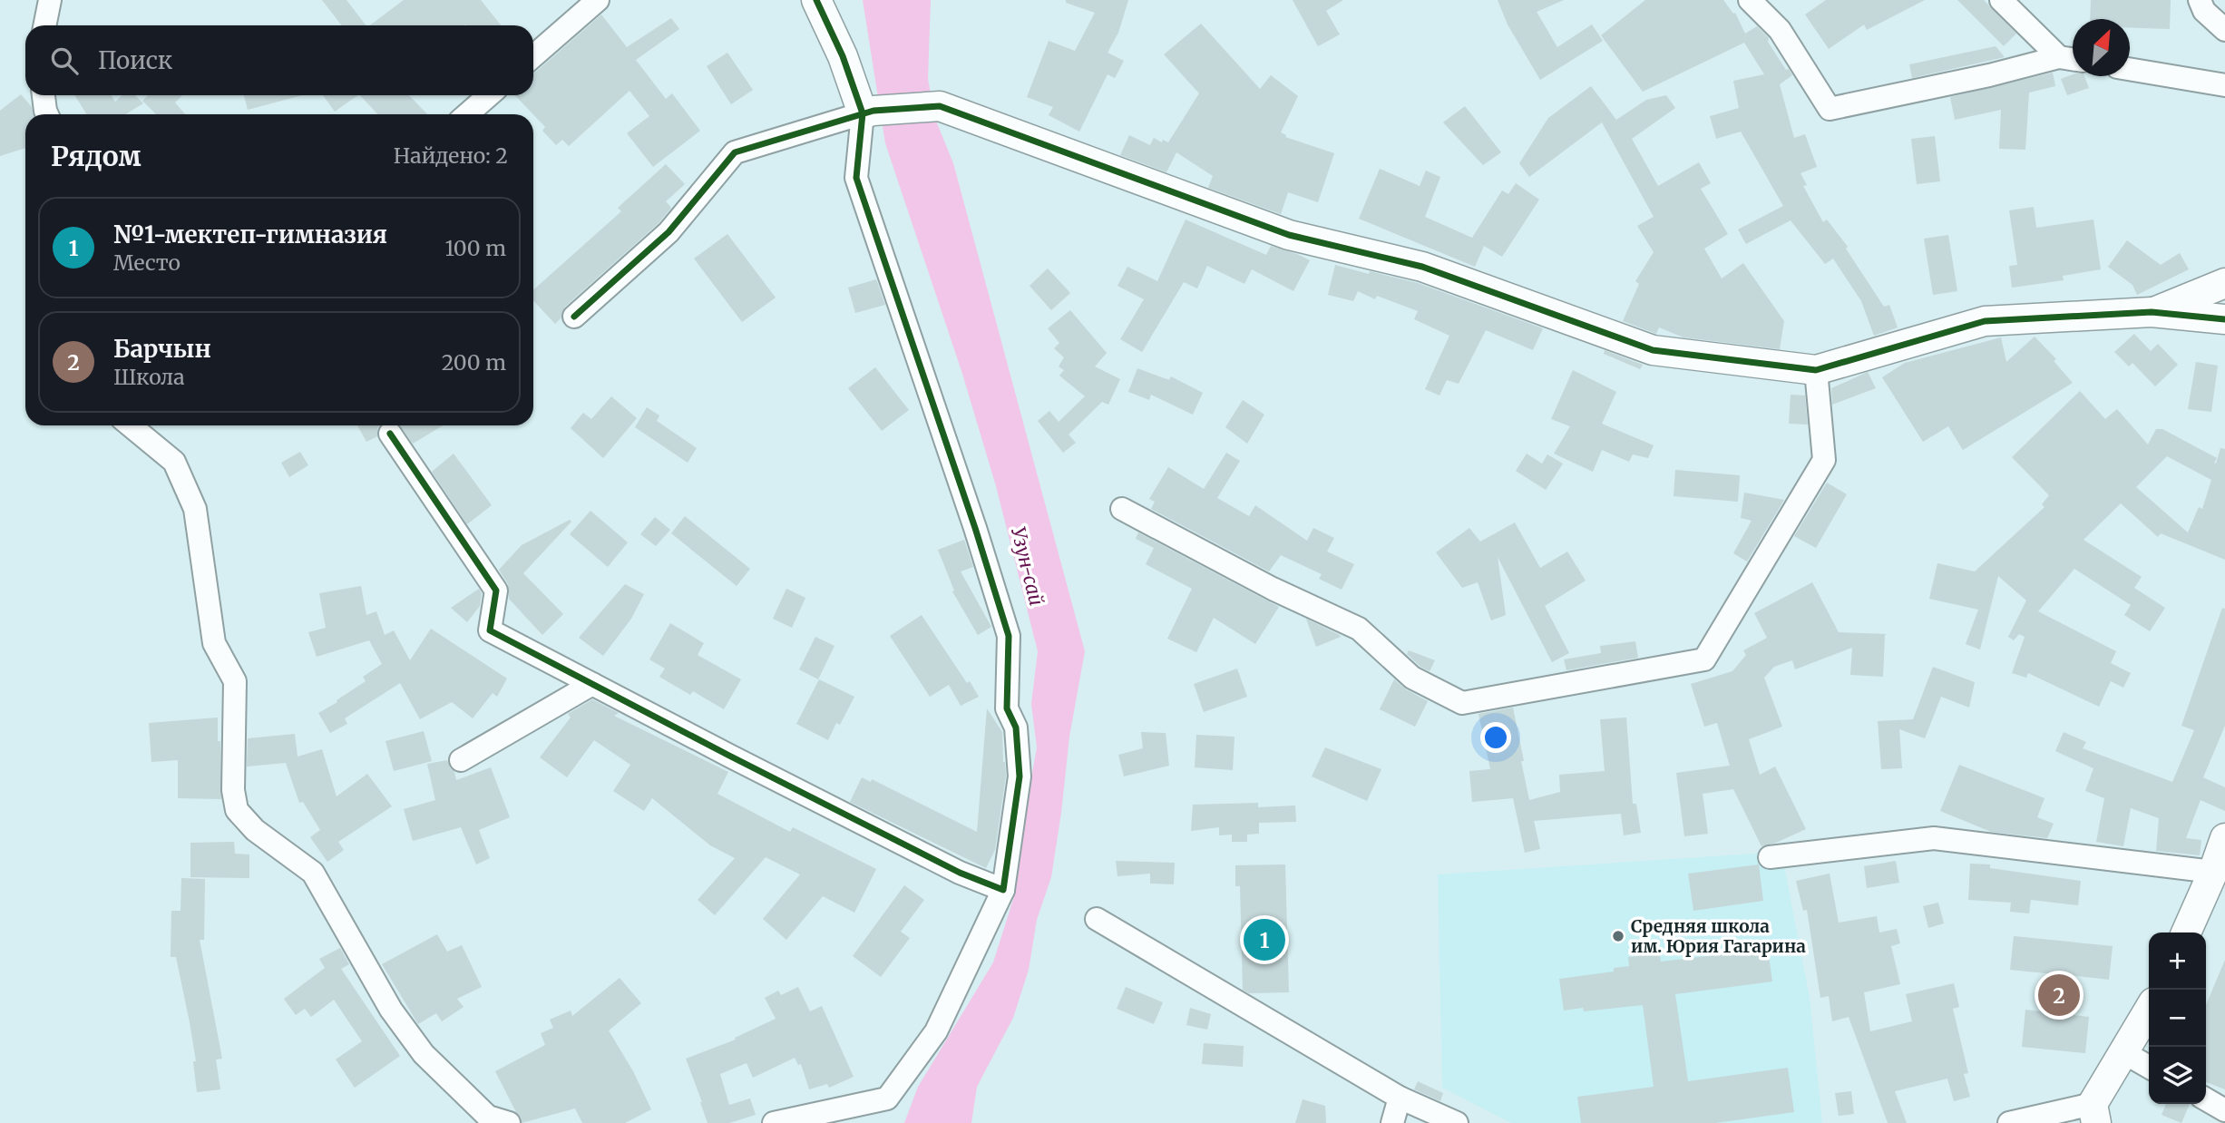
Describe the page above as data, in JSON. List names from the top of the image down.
{
  "water": ["Узун-сай"],
  "places": ["Средняя школа им. Юрия Гагарина"],
  "north": "top right",
  "page": {
    "search": "Поиск",
    "heading": ["Рядом", "Найдено: 2"],
    "list": [
      {
        "mark": "1",
        "name": "№1-мектеп-гимназия",
        "note": "Место",
        "value": "100 m"
      },
      {
        "mark": "2",
        "name": "Барчын",
        "note": "Школа",
        "value": "200 m"
      }
    ],
    "pins": ["1", "2"],
    "map_buttons": ["+", "−"]
  }
}
